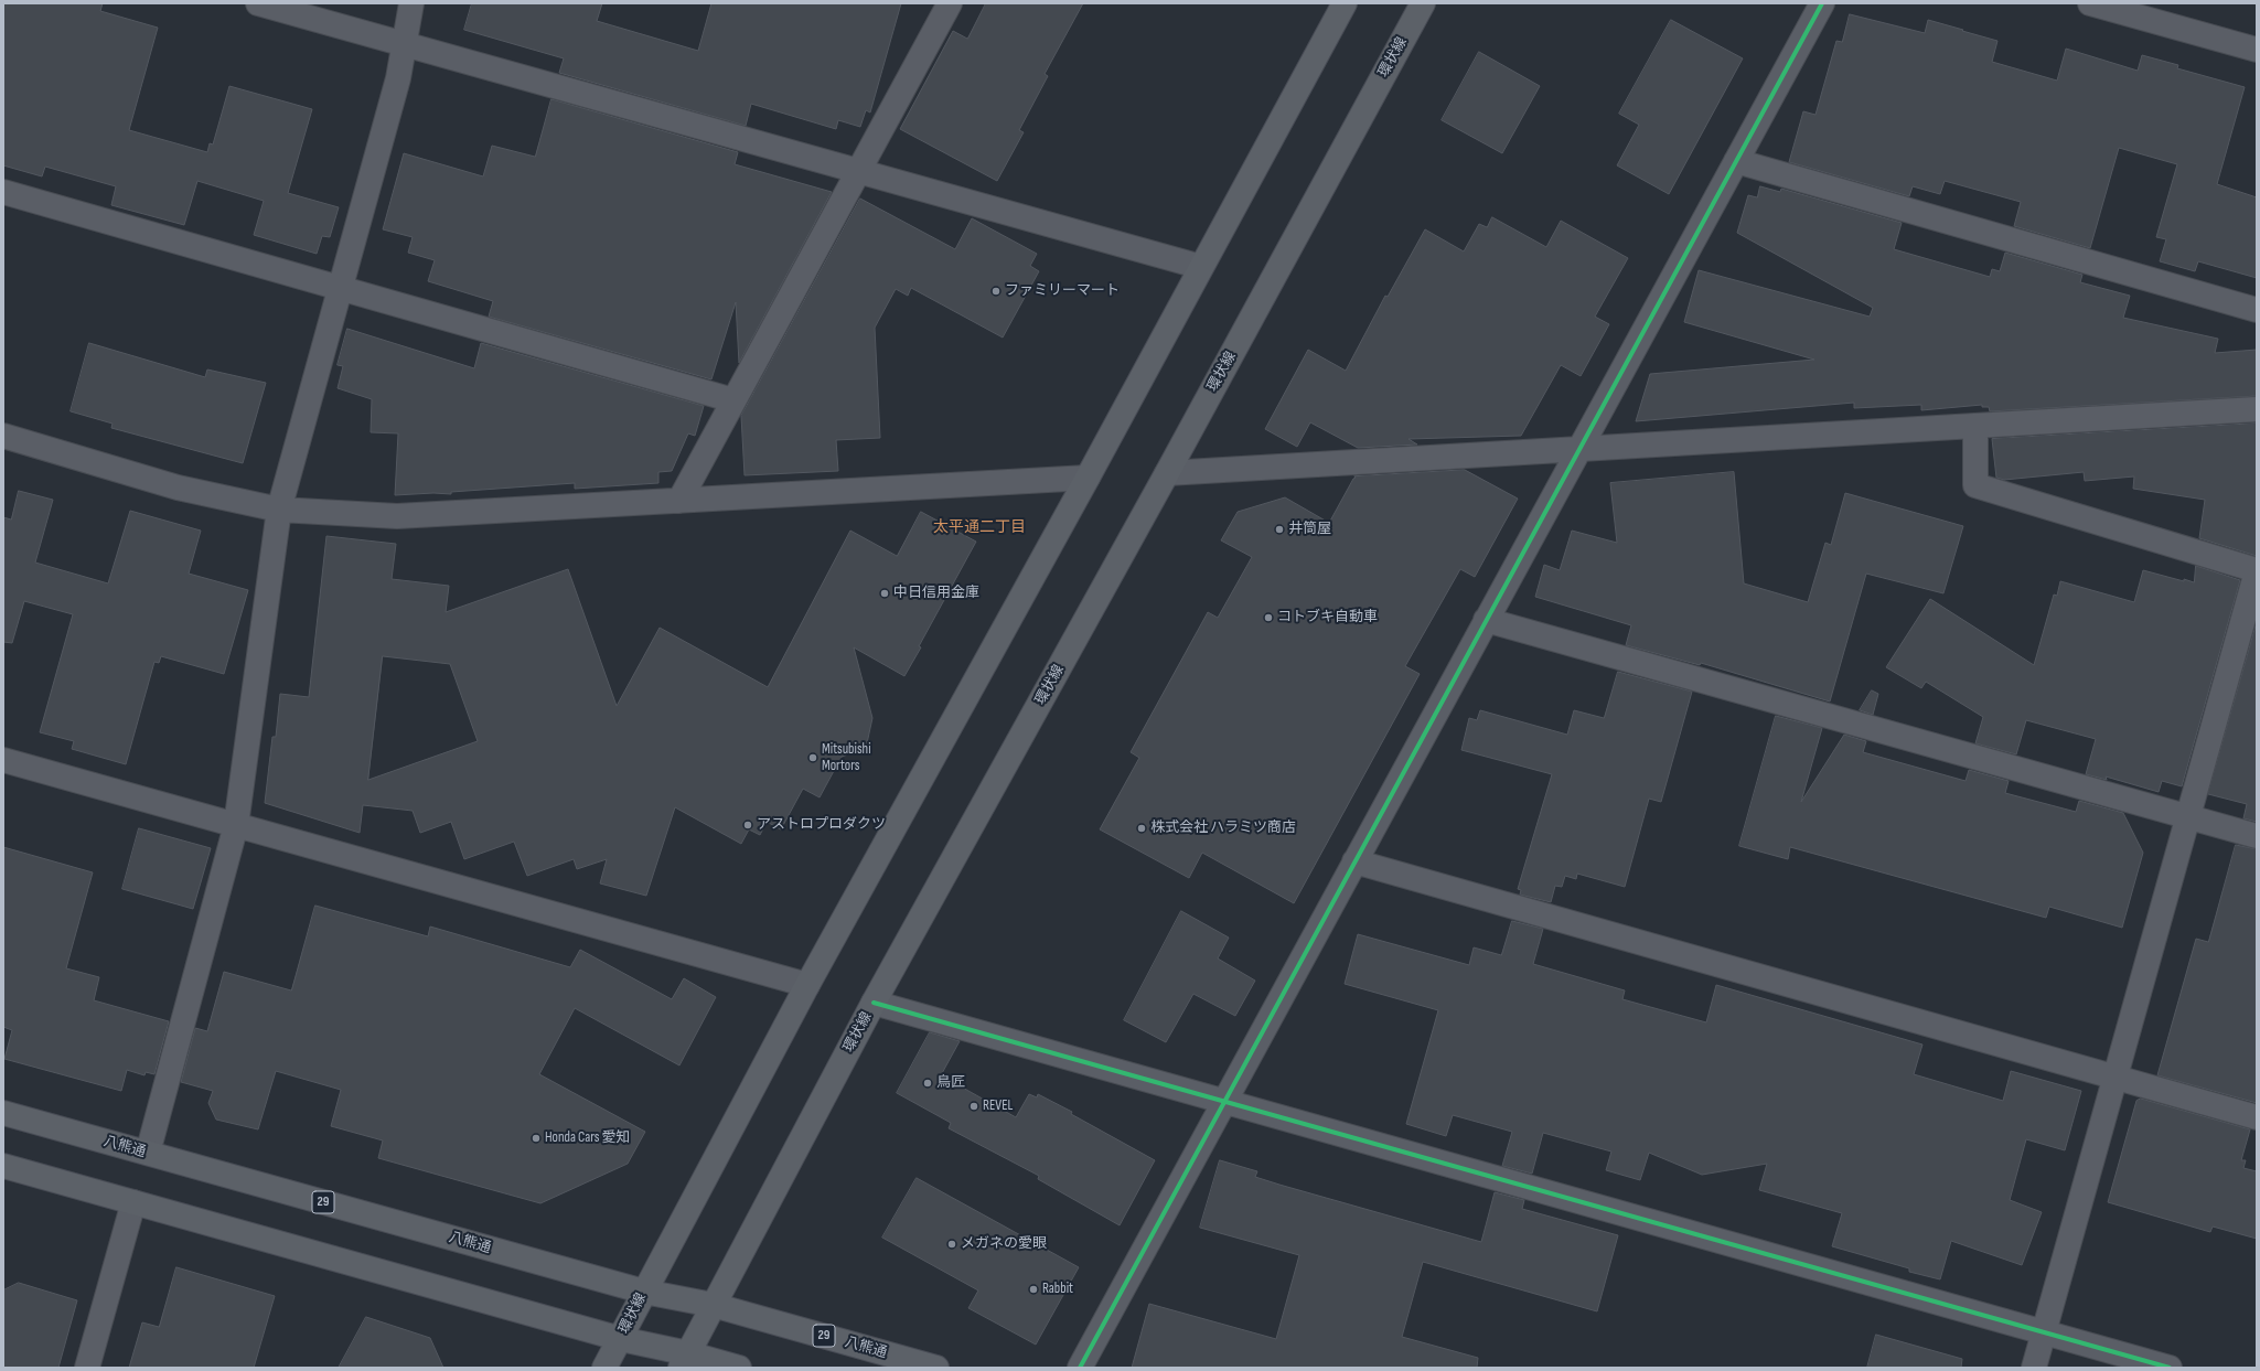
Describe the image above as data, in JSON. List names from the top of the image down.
{
  "streets": {
    "main road": ["環状線", "八熊通", "29"]
  },
  "crossings": [
    ["環状線", "八熊通"]
  ],
  "districts": ["太平通二丁目"],
  "places": [
    "ファミリーマート",
    "井筒屋",
    "中日信用金庫",
    "コトブキ自動車",
    "Mitsubishi Mortors",
    "アストロプロダクツ",
    "株式会社 ハラミツ商店",
    "鳥匠",
    "REVEL",
    "Honda Cars 愛知",
    "メガネの愛眼",
    "Rabbit"
  ]
}
